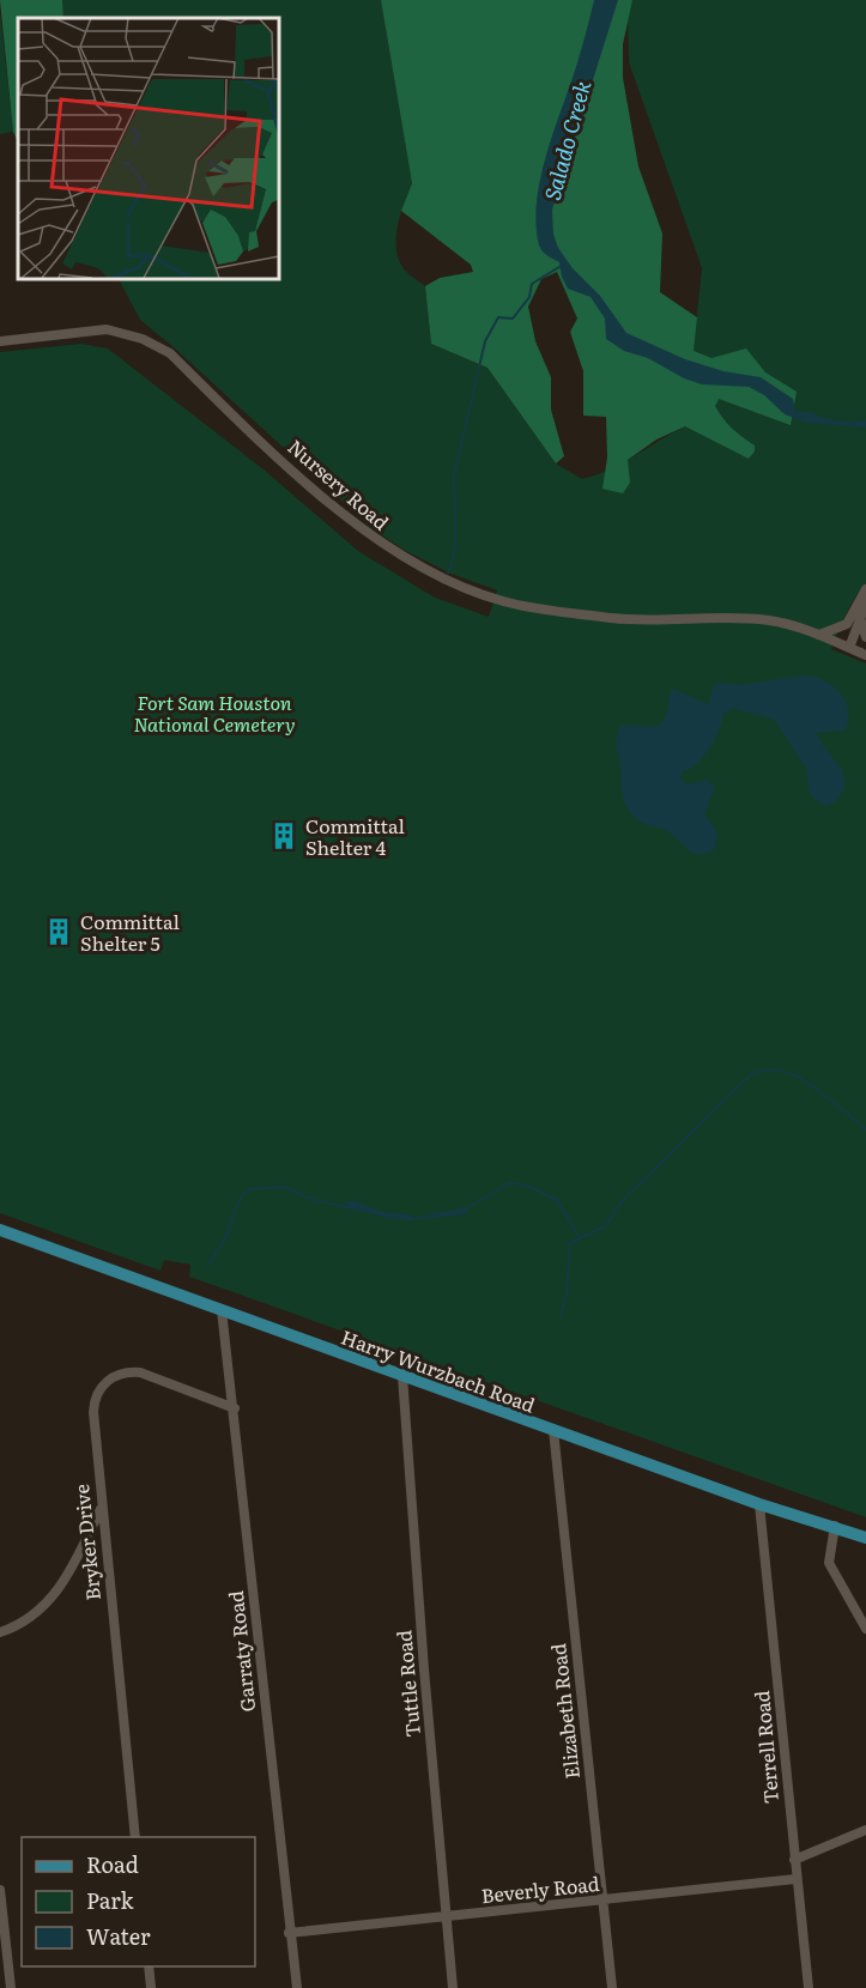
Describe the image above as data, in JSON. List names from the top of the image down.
{
  "streets": {
    "main road": ["Harry Wurzbach Road"],
    "street": [
      "Nursery Road",
      "Bryker Drive",
      "Garraty Road",
      "Tuttle Road",
      "Elizabeth Road",
      "Terrell Road",
      "Beverly Road"
    ]
  },
  "crossings": [
    ["Harry Wurzbach Road", "Garraty Road"],
    ["Harry Wurzbach Road", "Tuttle Road"],
    ["Harry Wurzbach Road", "Elizabeth Road"],
    ["Harry Wurzbach Road", "Terrell Road"],
    ["Bryker Drive", "Garraty Road"],
    ["Garraty Road", "Beverly Road"],
    ["Tuttle Road", "Beverly Road"],
    ["Elizabeth Road", "Beverly Road"],
    ["Terrell Road", "Beverly Road"]
  ],
  "water": ["Salado Creek"],
  "parks": ["Fort Sam Houston National Cemetery"],
  "places": {
    "building": ["Committal Shelter 4", "Committal Shelter 5"]
  },
  "legend": ["Road", "Park", "Water"]
}
